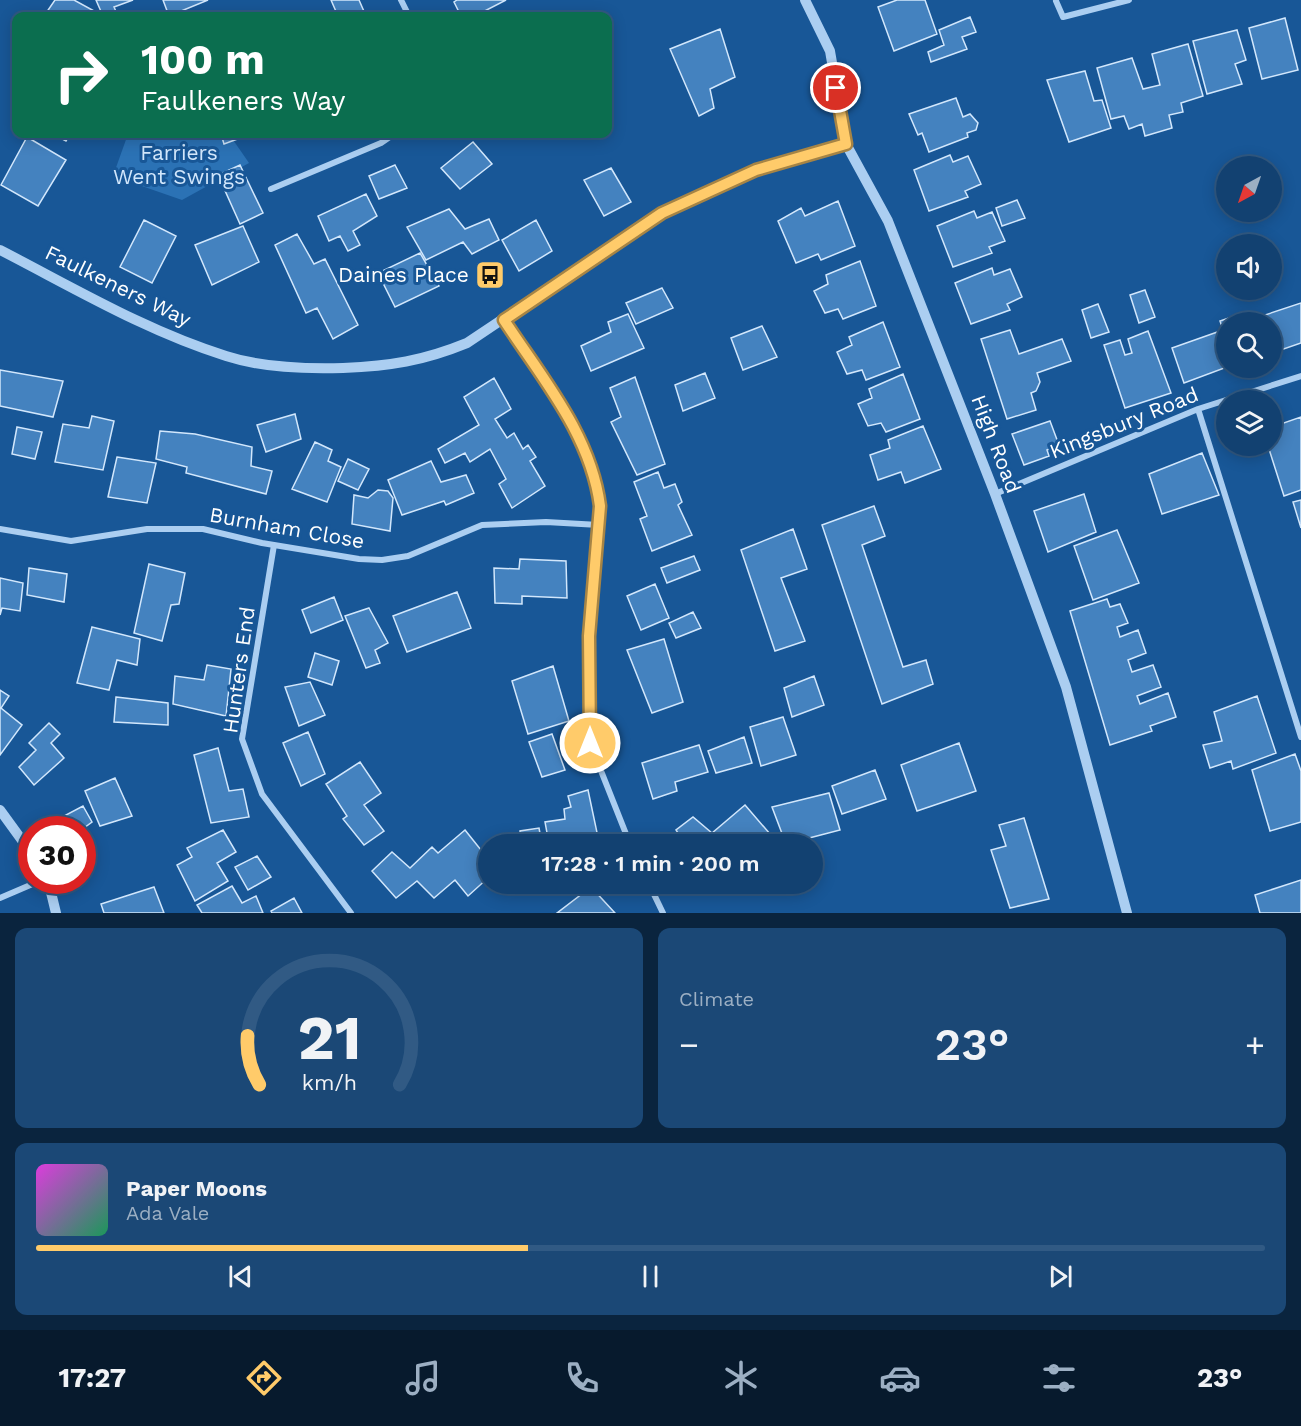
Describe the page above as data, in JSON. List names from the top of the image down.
{
  "streets": {
    "street": [
      "Faulkeners Way",
      "Kingsbury Road",
      "High Road",
      "Burnham Close",
      "Hunters End"
    ]
  },
  "crossings": [
    ["Faulkeners Way", "High Road"],
    ["Kingsbury Road", "High Road"],
    ["Burnham Close", "Hunters End"]
  ],
  "parks": ["Farriers Went Swings"],
  "places": {
    "bus stop": ["Daines Place"]
  },
  "north": "bottom left",
  "page": {
    "turn": ["100 m", "Faulkeners Way"],
    "limit": "30",
    "trip": "17:28 · 1 min · 200 m",
    "tile": "Climate",
    "heat": ["−", "23°", "+"],
    "song": ["Paper Moons", "Ada Vale"],
    "tabs": ["17:27", "23°"],
    "gauge": ["21", "km/h"]
  }
}
